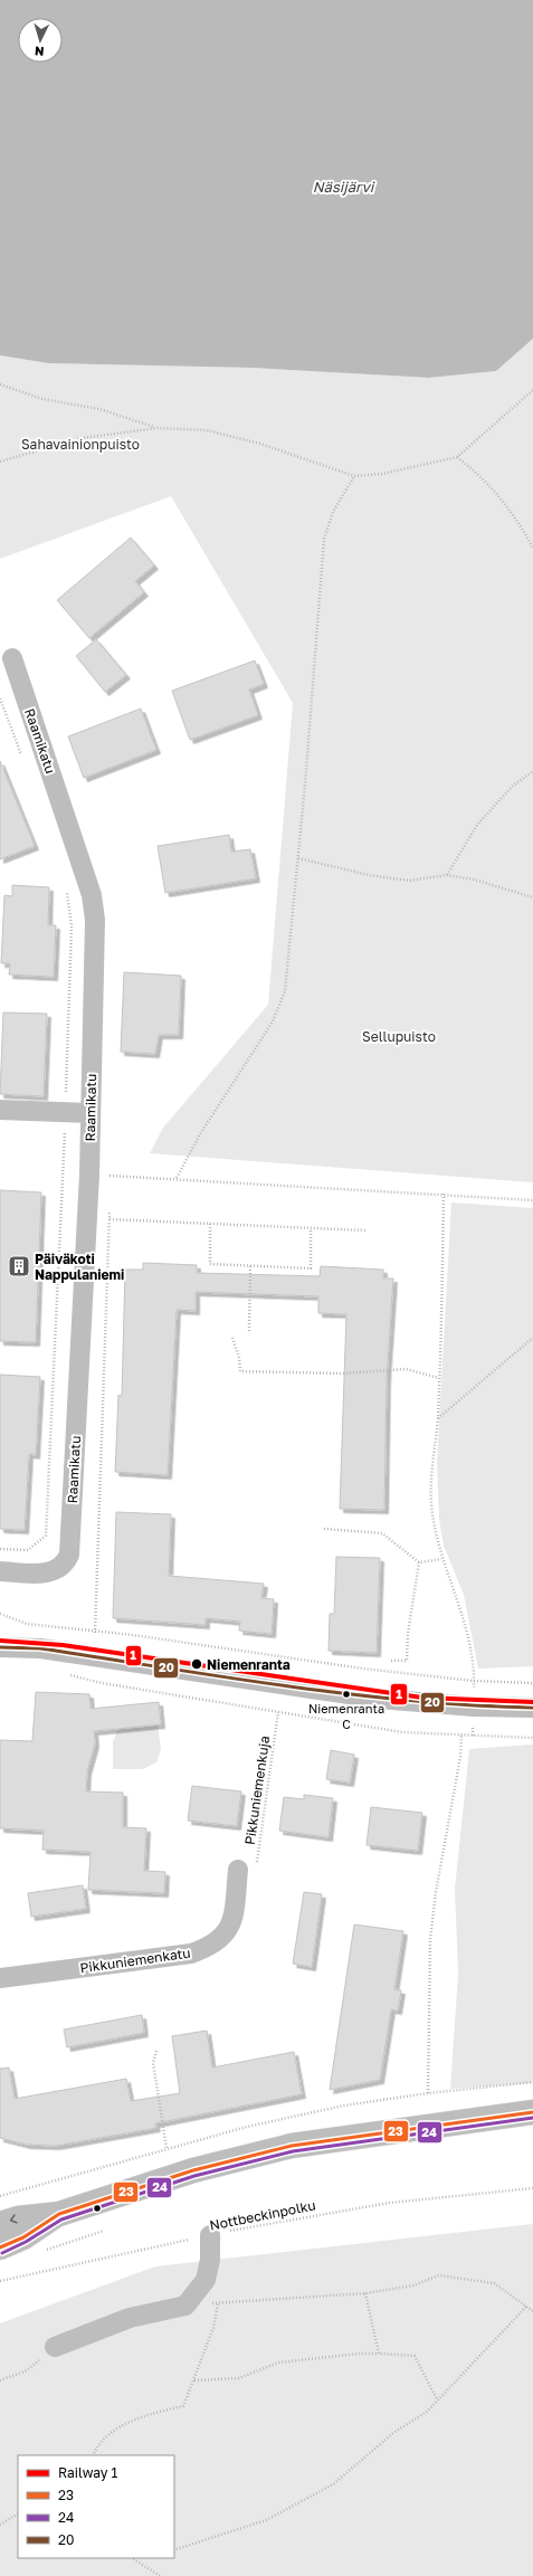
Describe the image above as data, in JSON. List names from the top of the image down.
{
  "streets": {
    "street": ["Raamikatu", "Pikkuniemenkatu"],
    "path": ["Pikkuniemenkuja", "Nottbeckinpolku"]
  },
  "crossings": [
    ["Pikkuniemenkuja", "Pikkuniemenkatu"]
  ],
  "water": ["Näsijärvi"],
  "parks": ["Sahavainionpuisto", "Sellupuisto"],
  "places": {
    "building": ["Päiväkoti Nappulaniemi"],
    "other": ["Niemenranta", "Niemenranta C"]
  },
  "lines": [
    "rail line 1",
    "transit line 20",
    "transit line 23",
    "transit line 24"
  ],
  "legend": [
    "Railway 1",
    "23",
    "24",
    "20"
  ],
  "north": "bottom"
}
